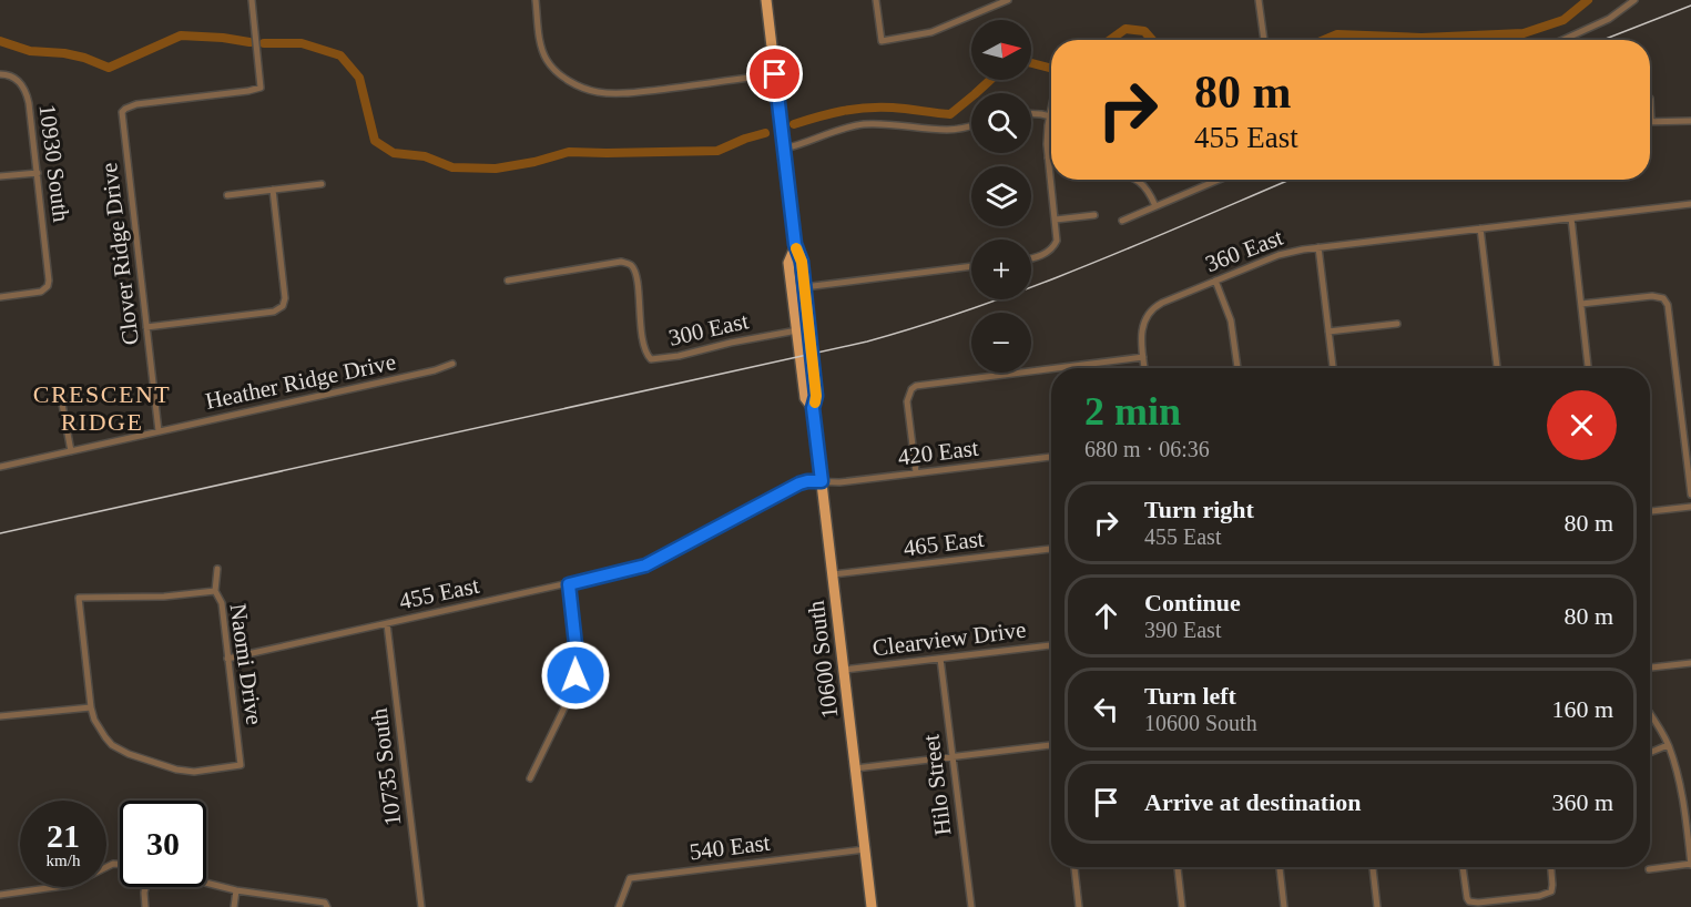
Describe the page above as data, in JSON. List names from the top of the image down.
{
  "streets": {
    "main road": ["10600 South"],
    "street": [
      "10930 South",
      "360 East",
      "Clover Ridge Drive",
      "300 East",
      "Heather Ridge Drive",
      "420 East",
      "465 East",
      "455 East",
      "Clearview Drive",
      "Naomi Drive",
      "10735 South",
      "Hilo Street",
      "540 East"
    ]
  },
  "crossings": [
    ["Clover Ridge Drive", "Heather Ridge Drive"],
    ["300 East", "10600 South"],
    ["420 East", "455 East"],
    ["420 East", "10600 South"],
    ["465 East", "10600 South"],
    ["455 East", "Naomi Drive"],
    ["455 East", "10735 South"],
    ["Clearview Drive", "10600 South"],
    ["Clearview Drive", "Hilo Street"],
    ["10600 South", "540 East"]
  ],
  "districts": ["CRESCENT RIDGE"],
  "north": "right",
  "page": {
    "map_buttons": ["+", "−"],
    "turn": ["80 m", "455 East"],
    "heading": ["2 min", "680 m · 06:36"],
    "list": [
      {
        "name": "Turn right",
        "note": "455 East",
        "value": "80 m"
      },
      {
        "name": "Continue",
        "note": "390 East",
        "value": "80 m"
      },
      {
        "name": "Turn left",
        "note": "10600 South",
        "value": "160 m"
      },
      {
        "name": "Arrive at destination",
        "value": "360 m"
      }
    ],
    "speed": "21 km/h",
    "limit": "30"
  }
}
